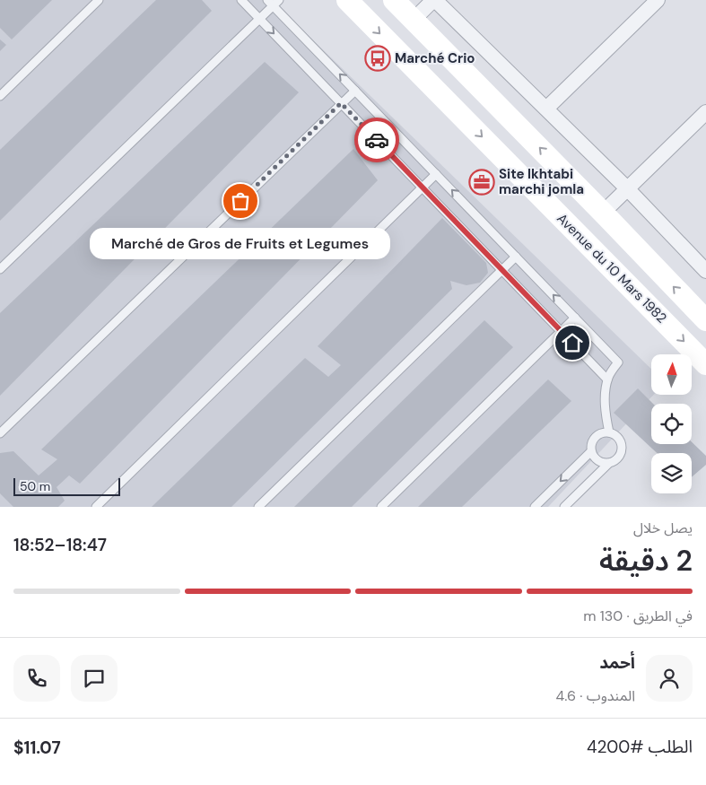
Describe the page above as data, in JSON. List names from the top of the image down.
{
  "streets": {
    "main road": ["Avenue du 10 Mars 1982"]
  },
  "places": {
    "bus stop": ["Marché Crio"],
    "office": ["Site lkhtabi marchi jomla"],
    "other": ["Marché de Gros de Fruits et Legumes"]
  },
  "scale_bar": "50 m",
  "north": "top",
  "page": {
    "bubble": "Marché de Gros de Fruits et Legumes",
    "scale": "50 m",
    "heading": ["2 دقيقة", "يصل خلال", "18:47–18:52"],
    "panel": [
      "أحمد",
      "المندوب · 4.6",
      "الطلب #4200",
      "$11.07"
    ],
    "bar": "في الطريق · 130 m"
  }
}
